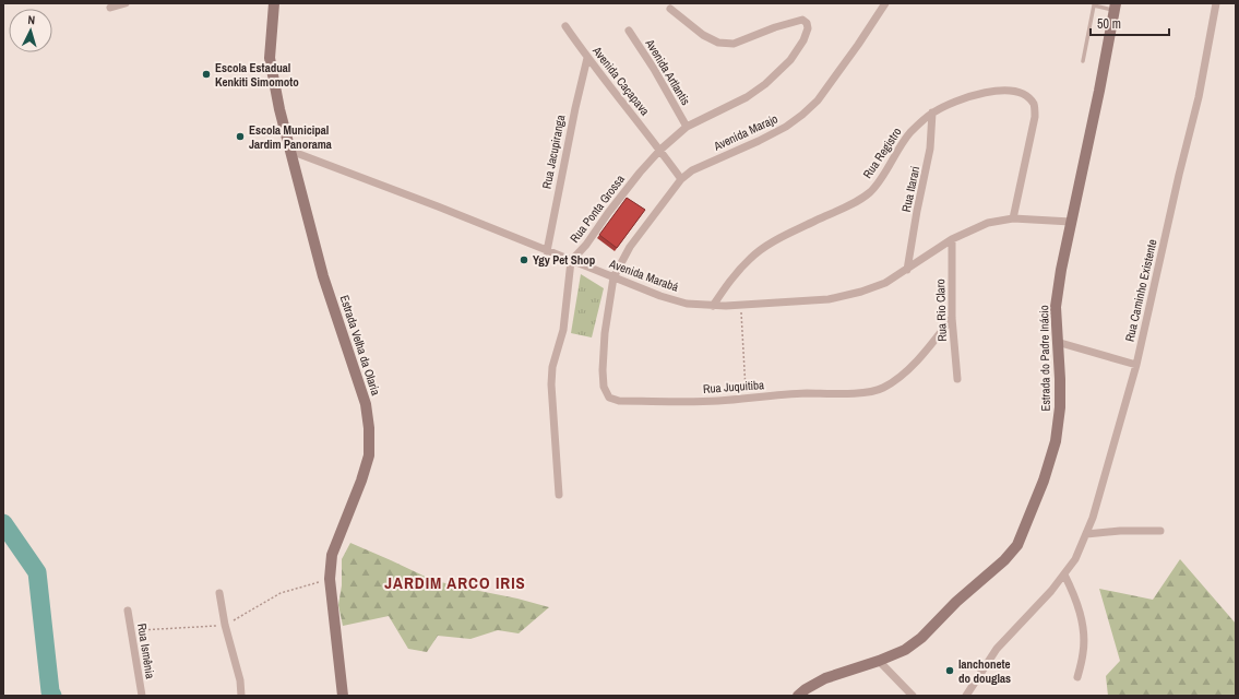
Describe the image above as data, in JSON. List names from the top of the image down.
{
  "streets": {
    "street": [
      "Avenida Artlantis",
      "Avenida Caçapava",
      "Avenida Marajo",
      "Rua Jacupiranga",
      "Rua Registro",
      "Rua Itarari",
      "Rua Ponta Grossa",
      "Avenida Marabá",
      "Rua Caminho Existente",
      "Rua Rio Claro",
      "Estrada Velha da Olaria",
      "Estrada do Padre Inácio",
      "Rua Juquitiba",
      "Rua Ismênia"
    ]
  },
  "crossings": [
    ["Avenida Artlantis", "Rua Ponta Grossa"],
    ["Avenida Caçapava", "Avenida Marajo"],
    ["Avenida Caçapava", "Rua Jacupiranga"],
    ["Avenida Caçapava", "Rua Ponta Grossa"],
    ["Avenida Marajo", "Avenida Marabá"],
    ["Avenida Marajo", "Rua Juquitiba"],
    ["Rua Jacupiranga", "Avenida Marabá"],
    ["Rua Registro", "Rua Itarari"],
    ["Rua Registro", "Avenida Marabá"],
    ["Rua Itarari", "Avenida Marabá"],
    ["Rua Ponta Grossa", "Avenida Marabá"],
    ["Avenida Marabá", "Rua Rio Claro"],
    ["Avenida Marabá", "Estrada Velha da Olaria"],
    ["Avenida Marabá", "Estrada do Padre Inácio"],
    ["Avenida Marabá", "Rua Juquitiba"],
    ["Rua Rio Claro", "Rua Juquitiba"]
  ],
  "districts": ["JARDIM ARCO IRIS"],
  "places": [
    "Escola Estadual Kenkiti Simomoto",
    "Escola Municipal Jardim Panorama",
    "Ygy Pet Shop",
    "lanchonete do douglas"
  ],
  "scale_bar": "50 m",
  "north": "top"
}
